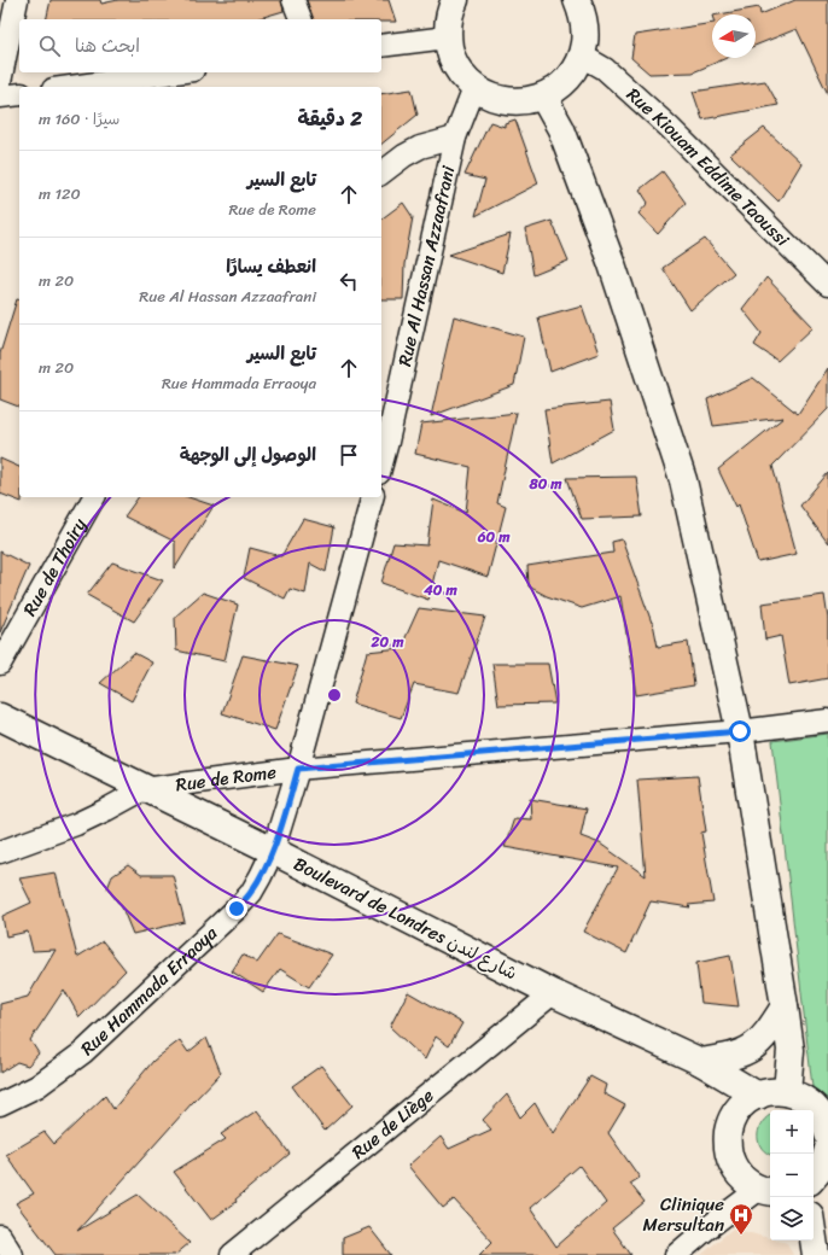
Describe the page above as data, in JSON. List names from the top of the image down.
{
  "streets": {
    "street": [
      "Rue Kiouam Eddime Taoussi",
      "Rue Al Hassan Azzaafrani",
      "Rue de Thoiry",
      "Rue de Rome",
      "Boulevard de Londres شارع لندن",
      "Rue Hammada Erraoya",
      "Rue de Liège"
    ]
  },
  "crossings": [
    ["Rue de Rome", "Boulevard de Londres شارع لندن"],
    ["Boulevard de Londres شارع لندن", "Rue Hammada Erraoya"],
    ["Boulevard de Londres شارع لندن", "Rue de Liège"]
  ],
  "places": {
    "hospital": ["Clinique Mersultan"]
  },
  "north": "left",
  "page": {
    "search": "ابحث هنا",
    "heading": ["2 دقيقة", "سيرًا · 160 m"],
    "list": [
      ["تابع السير", "Rue de Rome", "120 m"],
      ["انعطف يسارًا", "Rue Al Hassan Azzaafrani", "20 m"],
      ["تابع السير", "Rue Hammada Erraoya", "20 m"],
      "الوصول إلى الوجهة"
    ],
    "map_buttons": ["+", "−"]
  },
  "rings": [
    "80 m",
    "60 m",
    "40 m",
    "20 m"
  ]
}
